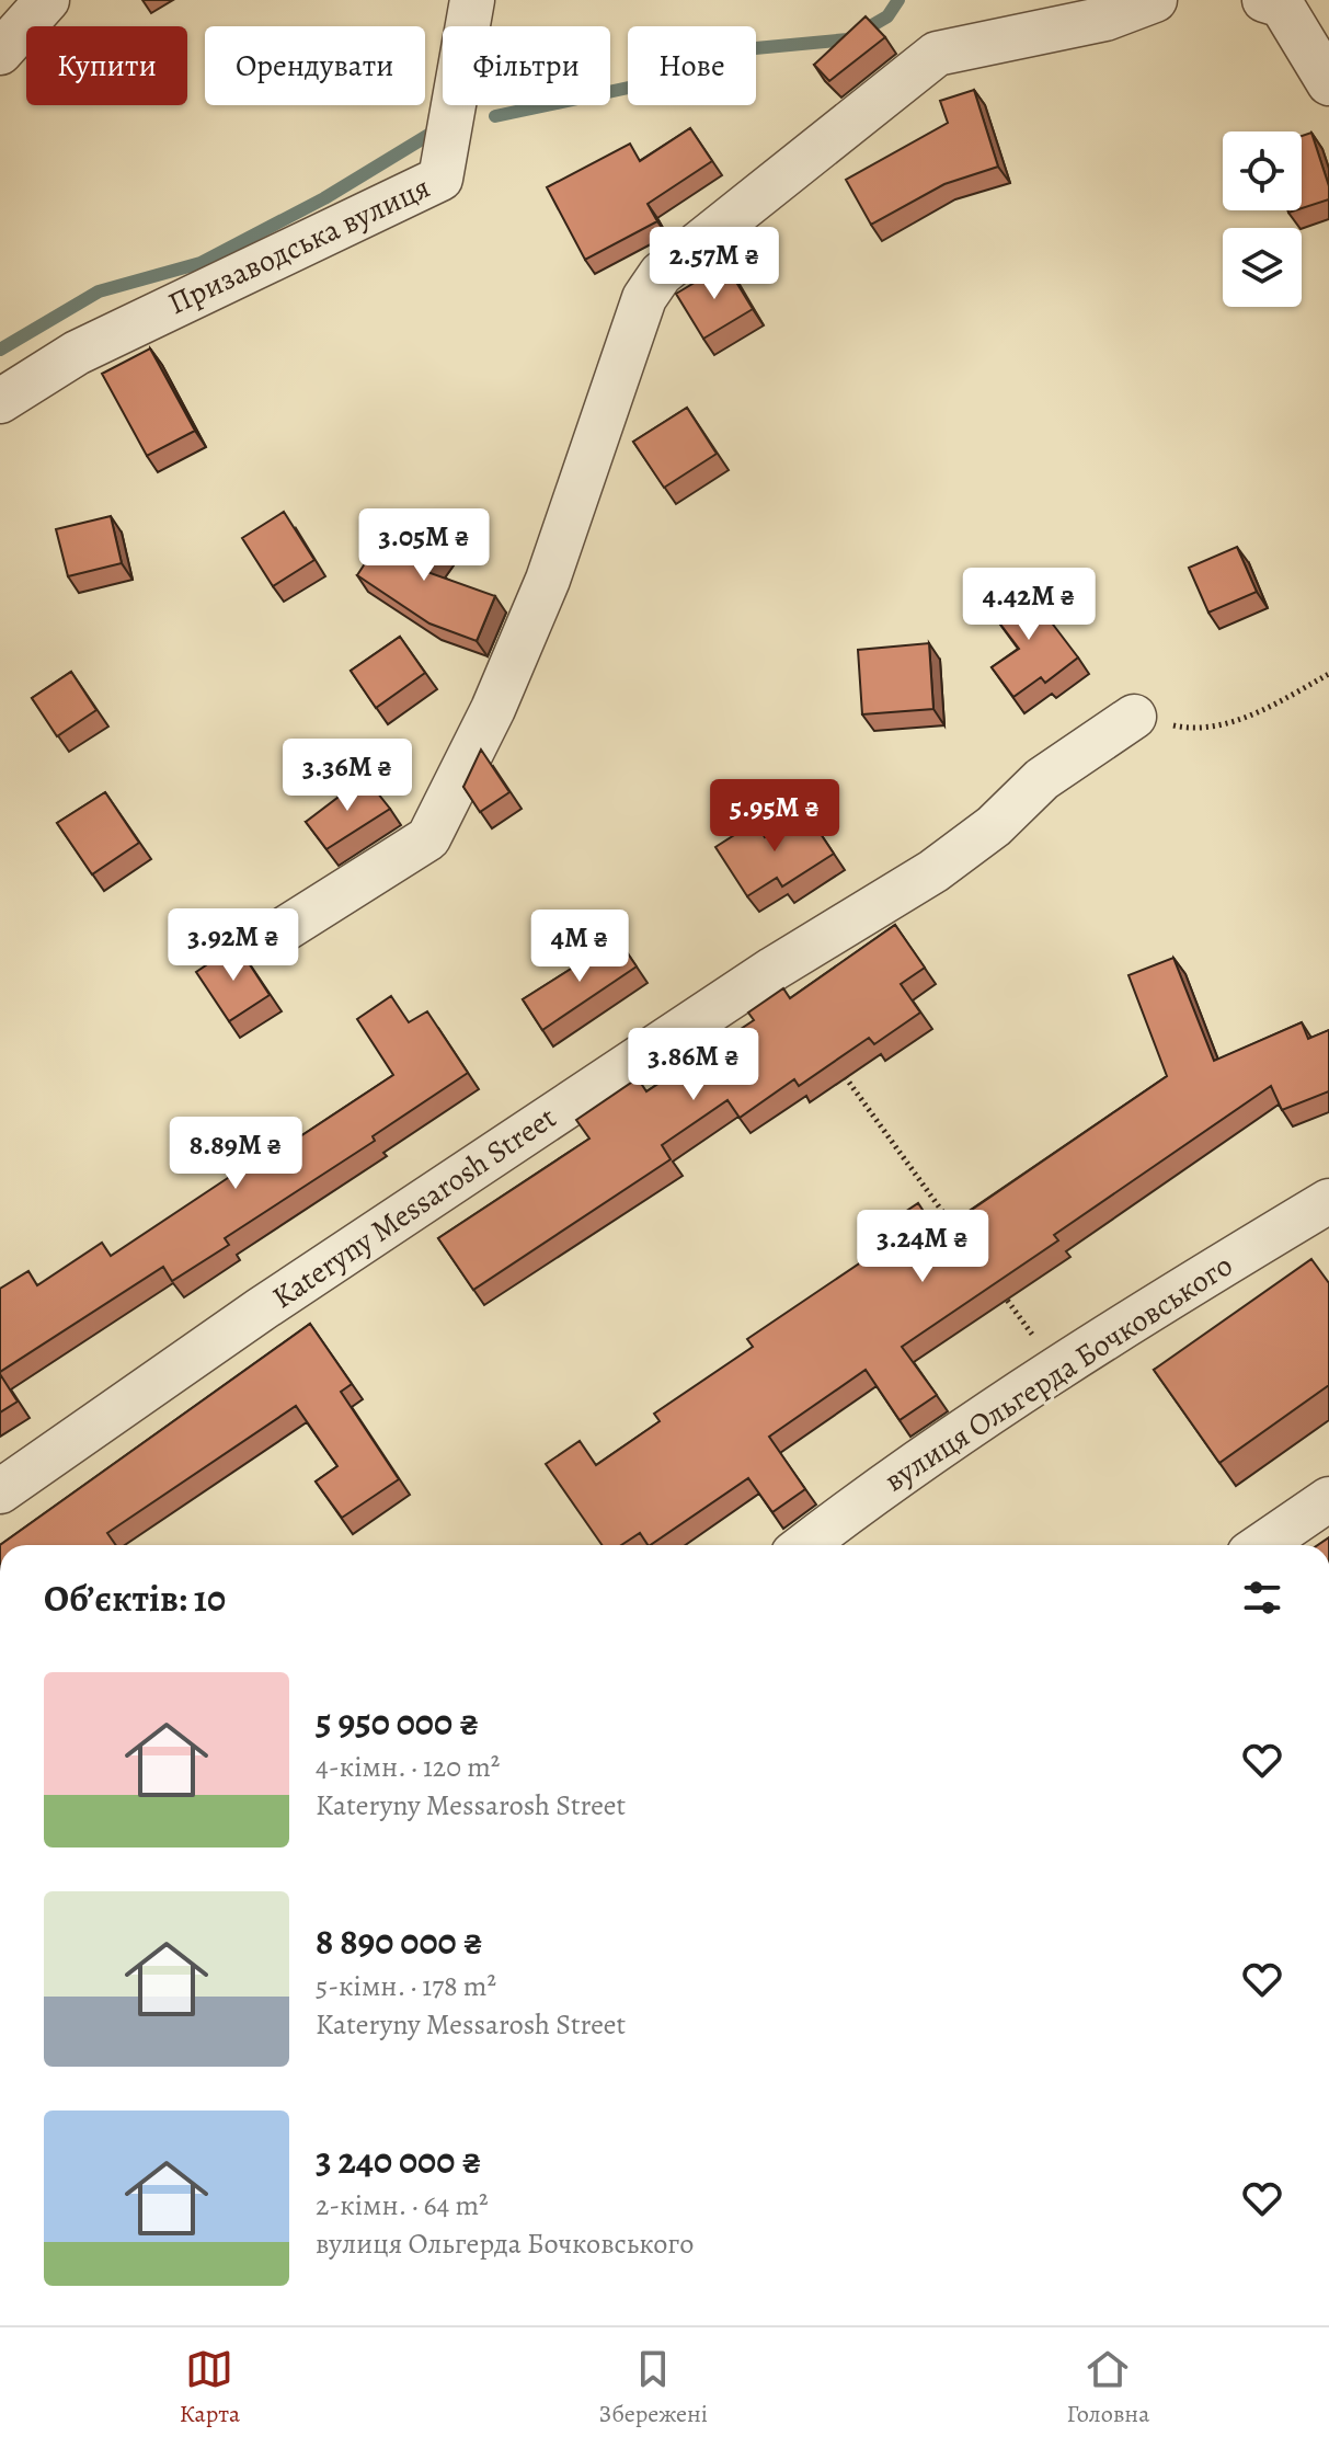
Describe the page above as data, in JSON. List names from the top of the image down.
{
  "streets": {
    "street": ["Призаводська вулиця", "Kateryny Messarosh Street", "вулиця Ольгерда Бочковського"]
  },
  "page": {
    "chip": [
      "Купити",
      "Орендувати",
      "Фільтри",
      "Нове"
    ],
    "price": [
      "2.57M ₴",
      "3.05M ₴",
      "4.42M ₴",
      "3.36M ₴",
      "5.95M ₴",
      "3.92M ₴",
      "4M ₴",
      "3.86M ₴",
      "8.89M ₴",
      "3.24M ₴"
    ],
    "heading": "Об’єктів: 10",
    "list": [
      {
        "name": "5 950 000 ₴",
        "note": "4-кімн. · 120 m² · Kateryny Messarosh Street"
      },
      {
        "name": "8 890 000 ₴",
        "note": "5-кімн. · 178 m² · Kateryny Messarosh Street"
      },
      {
        "name": "3 240 000 ₴",
        "note": "2-кімн. · 64 m² · вулиця Ольгерда Бочковського"
      }
    ],
    "tabs": ["Карта", "Збережені", "Головна"]
  }
}
